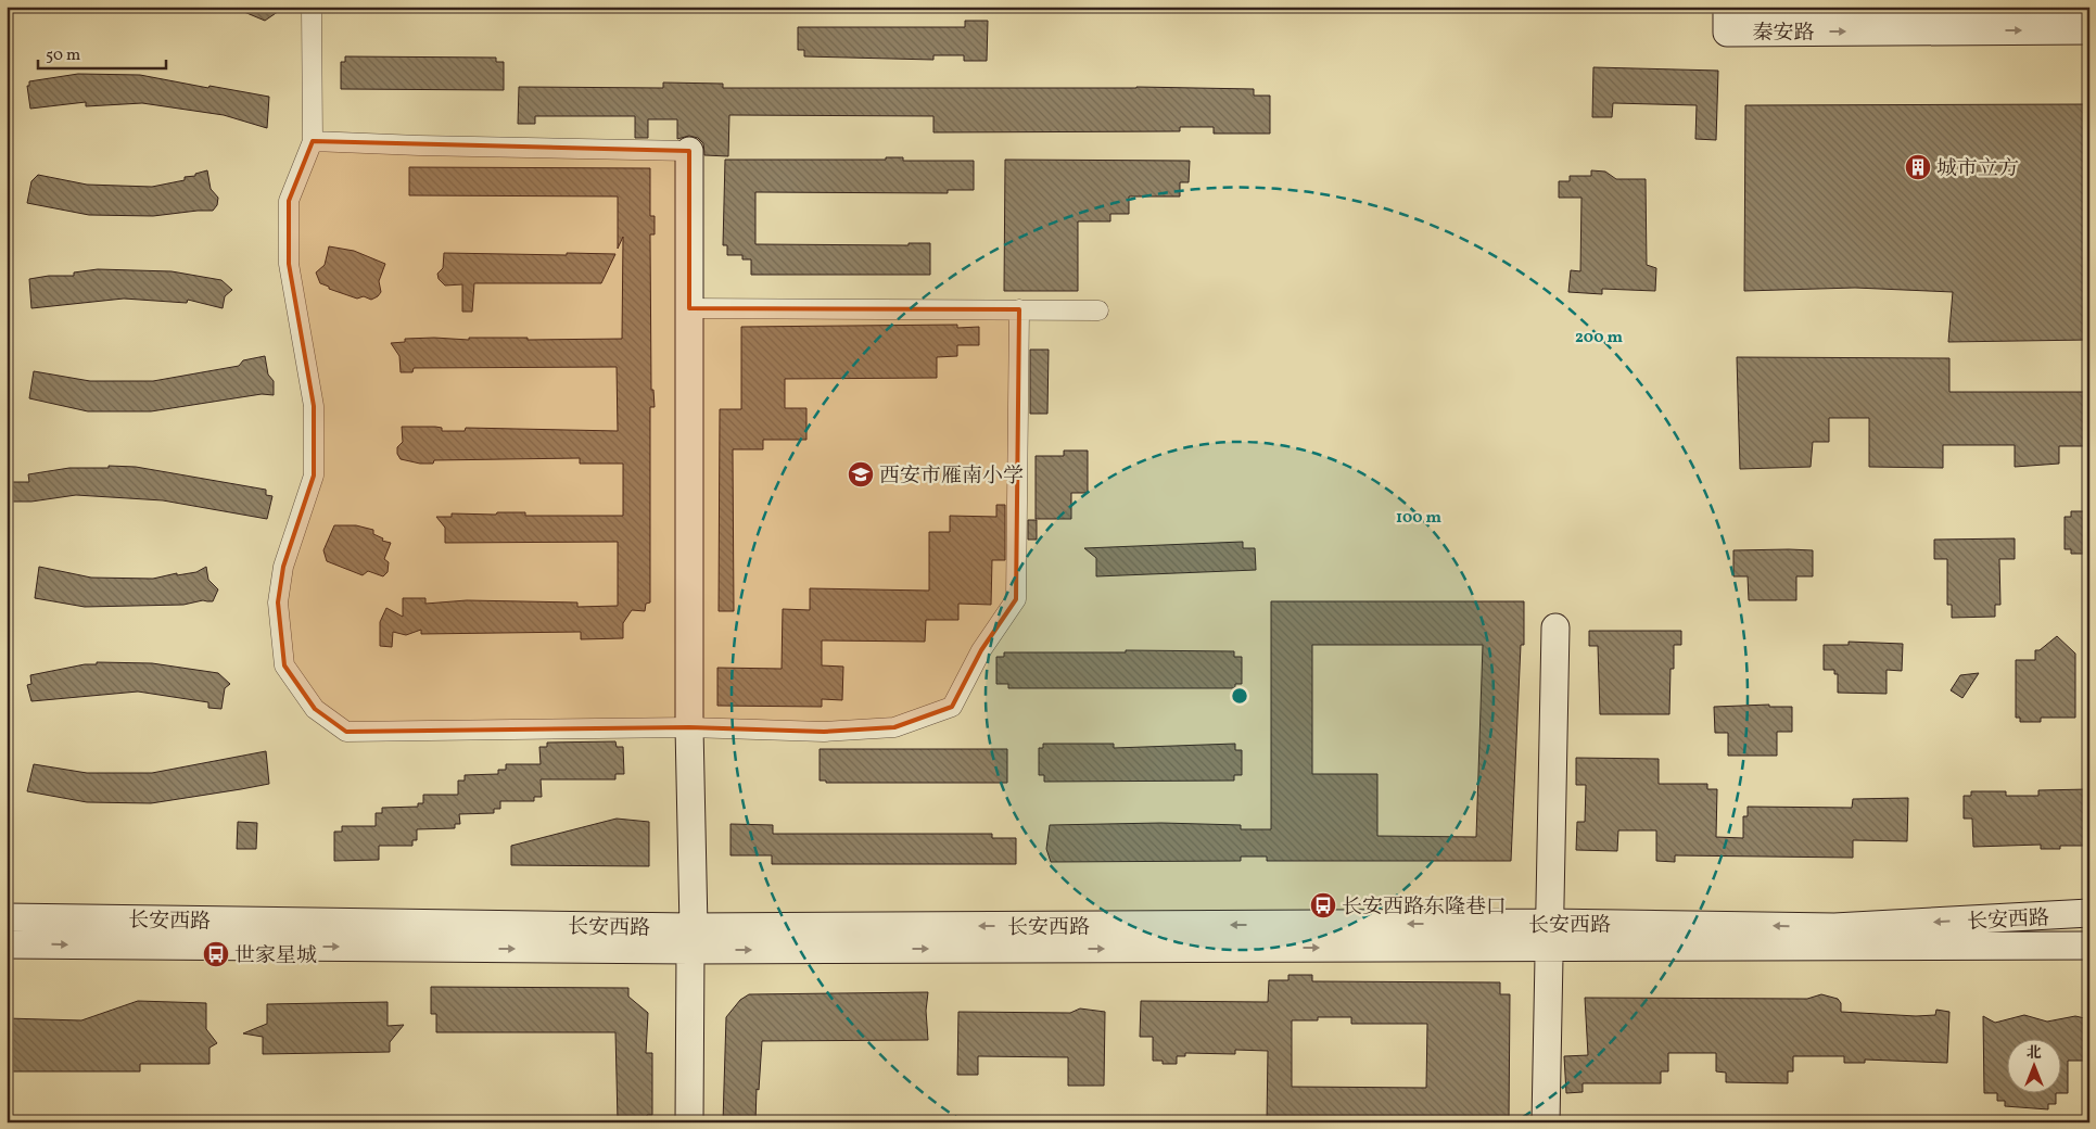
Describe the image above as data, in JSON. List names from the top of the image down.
{
  "streets": {
    "main road": ["秦安路", "长安西路"]
  },
  "places": {
    "building": ["城市立方"],
    "school or university": ["西安市雁南小学"],
    "bus stop": ["长安西路东隆巷口", "世家星城"]
  },
  "scale_bar": "50 m",
  "north": "top",
  "rings": ["200 m", "100 m"]
}
